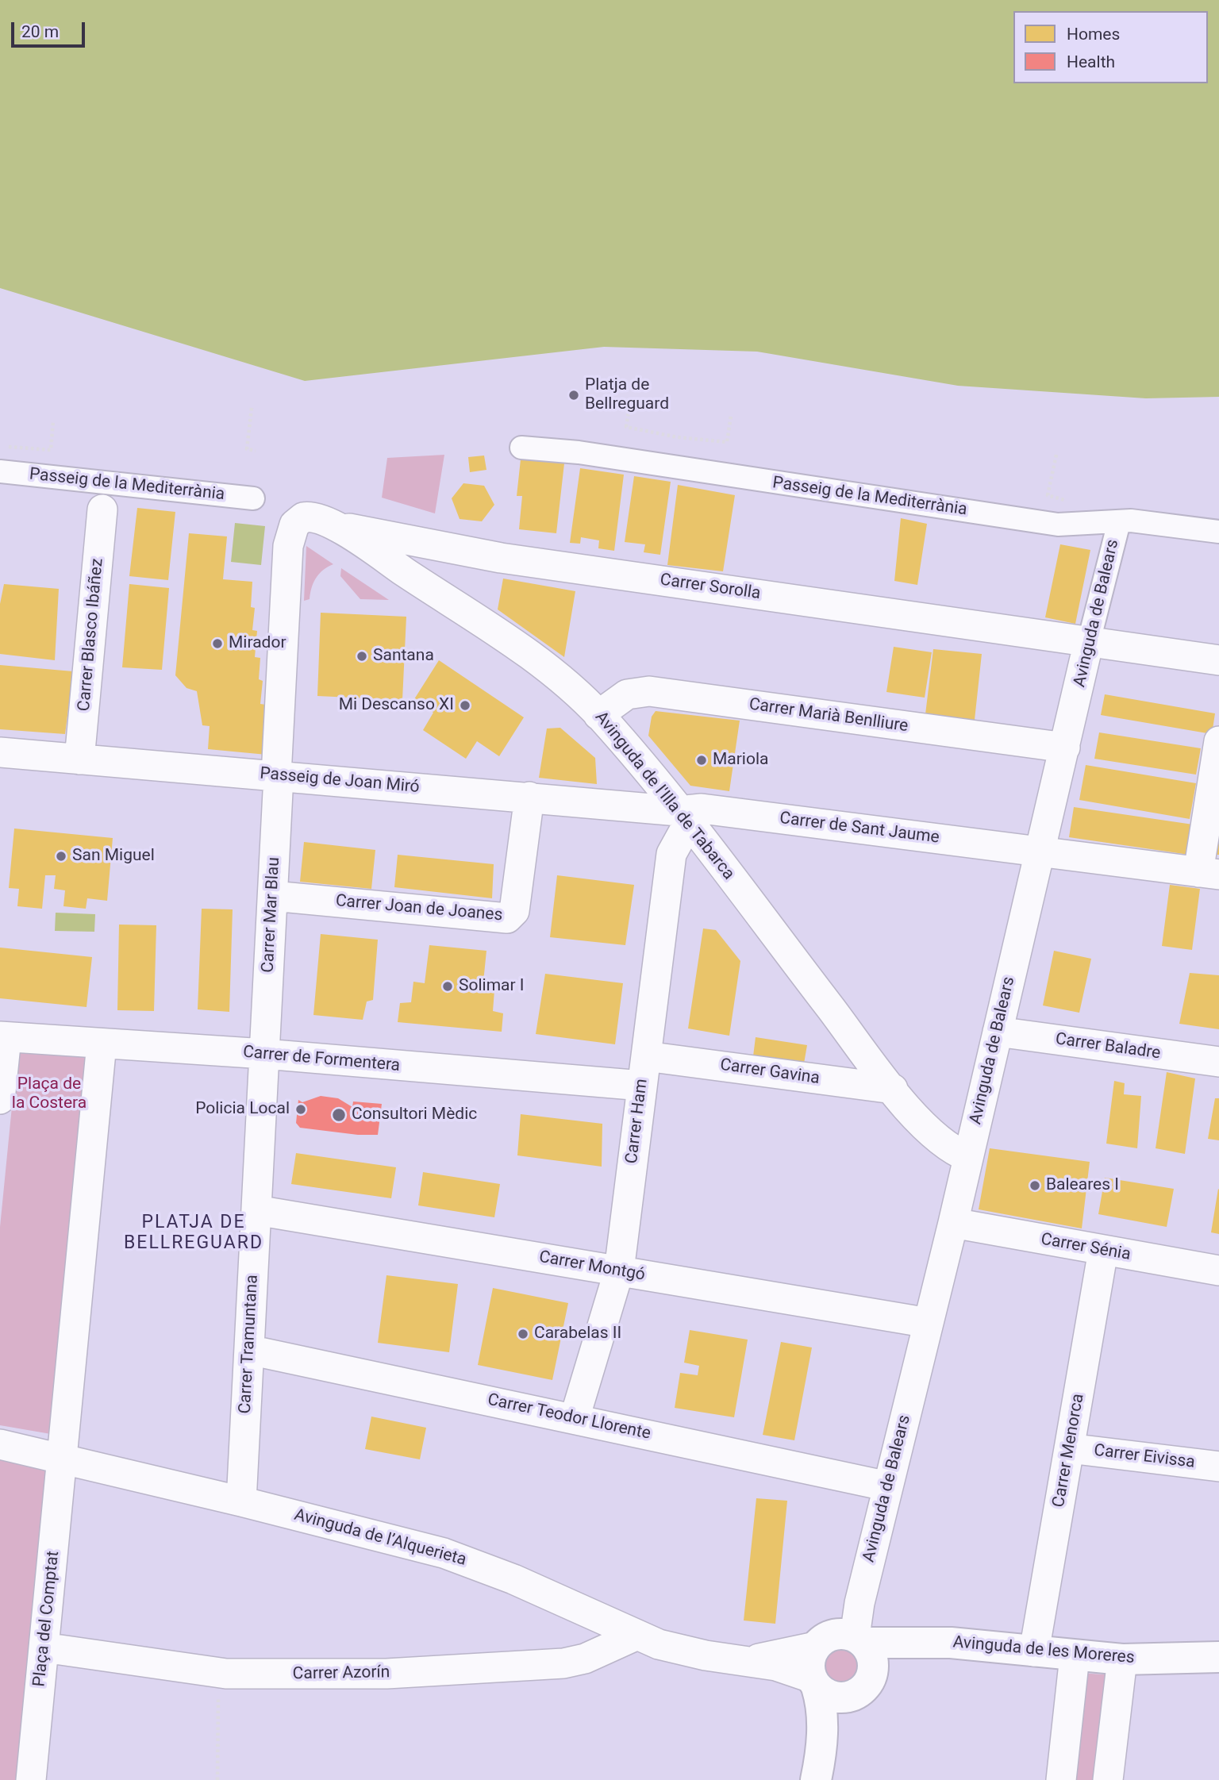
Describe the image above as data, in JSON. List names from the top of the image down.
{
  "streets": {
    "street": [
      "Passeig de la Mediterrània",
      "Carrer Sorolla",
      "Avinguda de Balears",
      "Carrer Blasco Ibáñez",
      "Carrer Marià Benlliure",
      "Passeig de Joan Miró",
      "Avinguda de l'Illa de Tabarca",
      "Carrer de Sant Jaume",
      "Carrer Joan de Joanes",
      "Carrer Mar Blau",
      "Carrer Baladre",
      "Carrer de Formentera",
      "Carrer Gavina",
      "Carrer Ham",
      "Carrer Sénia",
      "Carrer Montgó",
      "Carrer Tramuntana",
      "Carrer Teodor Llorente",
      "Carrer Menorca",
      "Carrer Eivissa",
      "Avinguda de l’Alquerieta",
      "Plaça del Comptat",
      "Avinguda de les Moreres",
      "Carrer Azorín"
    ]
  },
  "crossings": [
    ["Passeig de la Mediterrània", "Avinguda de Balears"],
    ["Passeig de la Mediterrània", "Carrer Blasco Ibáñez"],
    ["Carrer Sorolla", "Avinguda de Balears"],
    ["Carrer Sorolla", "Avinguda de l'Illa de Tabarca"],
    ["Avinguda de Balears", "Carrer Marià Benlliure"],
    ["Avinguda de Balears", "Avinguda de l'Illa de Tabarca"],
    ["Avinguda de Balears", "Carrer de Sant Jaume"],
    ["Avinguda de Balears", "Carrer Baladre"],
    ["Avinguda de Balears", "Carrer Sénia"],
    ["Avinguda de Balears", "Carrer Montgó"],
    ["Avinguda de Balears", "Carrer Teodor Llorente"],
    ["Avinguda de Balears", "Avinguda de les Moreres"],
    ["Carrer Blasco Ibáñez", "Passeig de Joan Miró"],
    ["Carrer Marià Benlliure", "Avinguda de l'Illa de Tabarca"],
    ["Passeig de Joan Miró", "Avinguda de l'Illa de Tabarca"],
    ["Passeig de Joan Miró", "Carrer de Sant Jaume"],
    ["Passeig de Joan Miró", "Carrer Joan de Joanes"],
    ["Passeig de Joan Miró", "Carrer Mar Blau"],
    ["Passeig de Joan Miró", "Carrer Ham"],
    ["Avinguda de l'Illa de Tabarca", "Carrer de Sant Jaume"],
    ["Avinguda de l'Illa de Tabarca", "Carrer Mar Blau"],
    ["Avinguda de l'Illa de Tabarca", "Carrer Gavina"],
    ["Avinguda de l'Illa de Tabarca", "Carrer Ham"],
    ["Carrer de Sant Jaume", "Carrer Ham"],
    ["Carrer Joan de Joanes", "Carrer Mar Blau"],
    ["Carrer Mar Blau", "Carrer de Formentera"],
    ["Carrer Mar Blau", "Carrer Tramuntana"],
    ["Carrer de Formentera", "Carrer Ham"],
    ["Carrer de Formentera", "Carrer Tramuntana"],
    ["Carrer Gavina", "Carrer Ham"],
    ["Carrer Ham", "Carrer Montgó"],
    ["Carrer Ham", "Carrer Teodor Llorente"],
    ["Carrer Sénia", "Carrer Menorca"],
    ["Carrer Montgó", "Carrer Tramuntana"],
    ["Carrer Tramuntana", "Carrer Teodor Llorente"],
    ["Carrer Tramuntana", "Avinguda de l’Alquerieta"],
    ["Carrer Menorca", "Carrer Eivissa"],
    ["Carrer Menorca", "Avinguda de les Moreres"],
    ["Avinguda de l’Alquerieta", "Plaça del Comptat"],
    ["Avinguda de l’Alquerieta", "Carrer Azorín"],
    ["Plaça del Comptat", "Carrer Azorín"]
  ],
  "districts": ["PLATJA DE BELLREGUARD"],
  "parks": ["Plaça de la Costera"],
  "places": [
    "Platja de Bellreguard",
    "Mirador",
    "Santana",
    "Mi Descanso XI",
    "Mariola",
    "San Miguel",
    "Solimar I",
    "Policia Local",
    "Consultori Mèdic",
    "Baleares I",
    "Carabelas II"
  ],
  "legend": ["Homes", "Health"],
  "scale_bar": "20 m"
}
